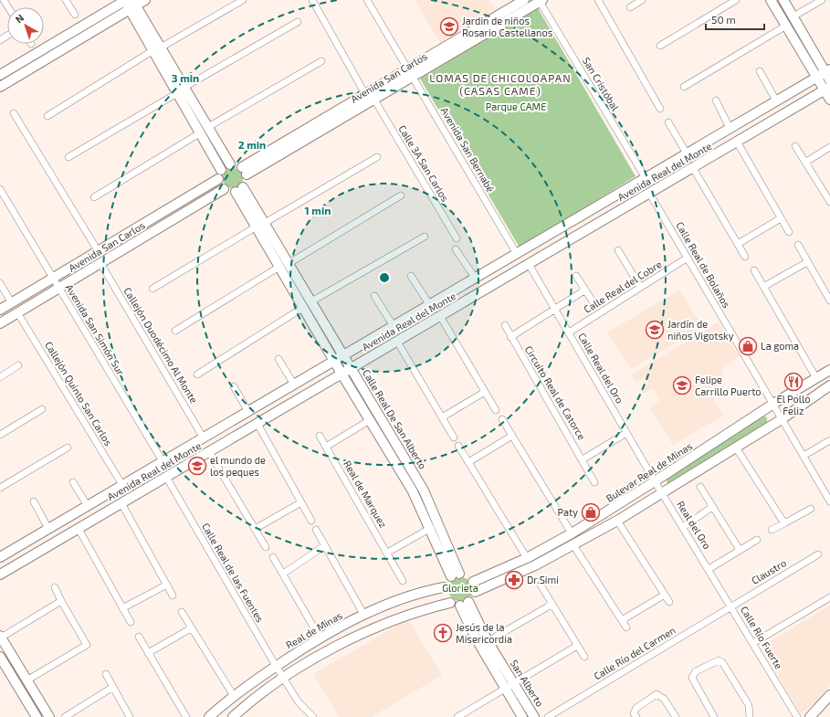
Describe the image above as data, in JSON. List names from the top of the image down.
{
  "streets": {
    "street": [
      "Avenida San Carlos",
      "San Cristóbal",
      "Avenida San Bernabé",
      "Calle 3A San Carlos",
      "Avenida Real del Monte",
      "Calle Real de Bolaños",
      "Calle Real del Cobre",
      "Avenida San Simón Sur",
      "Callejón Duodécimo Al Monte",
      "Calle Real del Oro",
      "Circuito Real de Catorce",
      "Callejón Quinto San Carlos",
      "Calle Real De San Alberto",
      "Bulevar Real de Minas",
      "Real de Marquez",
      "Real del Oro",
      "Claustro",
      "Calle Real de las Fuentes",
      "Real de Minas",
      "Calle Río Fuerte",
      "Calle Río del Carmen",
      "San Alberto"
    ]
  },
  "crossings": [
    ["Avenida San Carlos", "San Cristóbal"],
    ["Avenida San Carlos", "Avenida San Bernabé"],
    ["Avenida San Carlos", "Calle 3A San Carlos"],
    ["Avenida San Carlos", "Avenida San Simón Sur"],
    ["Avenida San Carlos", "Callejón Duodécimo Al Monte"],
    ["Avenida San Carlos", "Callejón Quinto San Carlos"],
    ["Avenida San Carlos", "Calle Real De San Alberto"],
    ["San Cristóbal", "Avenida Real del Monte"],
    ["Avenida San Bernabé", "Avenida Real del Monte"],
    ["Avenida Real del Monte", "Calle Real de Bolaños"],
    ["Avenida Real del Monte", "Avenida San Simón Sur"],
    ["Avenida Real del Monte", "Callejón Duodécimo Al Monte"],
    ["Avenida Real del Monte", "Calle Real del Oro"],
    ["Avenida Real del Monte", "Callejón Quinto San Carlos"],
    ["Avenida Real del Monte", "Calle Real De San Alberto"],
    ["Avenida Real del Monte", "Calle Real de las Fuentes"],
    ["Calle Real de Bolaños", "Calle Real del Cobre"],
    ["Calle Real de Bolaños", "Bulevar Real de Minas"],
    ["Calle Real del Cobre", "Calle Real del Oro"],
    ["Calle Real del Oro", "Bulevar Real de Minas"],
    ["Calle Real del Oro", "Real del Oro"],
    ["Calle Real De San Alberto", "Bulevar Real de Minas"],
    ["Calle Real De San Alberto", "Real de Minas"],
    ["Calle Real De San Alberto", "San Alberto"],
    ["Bulevar Real de Minas", "Real del Oro"],
    ["Bulevar Real de Minas", "Real de Minas"],
    ["Bulevar Real de Minas", "San Alberto"],
    ["Real del Oro", "Calle Río Fuerte"],
    ["Claustro", "Calle Río Fuerte"],
    ["Claustro", "Calle Río del Carmen"],
    ["Calle Real de las Fuentes", "Real de Minas"],
    ["Real de Minas", "San Alberto"],
    ["Calle Río Fuerte", "Calle Río del Carmen"]
  ],
  "districts": ["LOMAS DE CHICOLOAPAN (CASAS CAME)"],
  "parks": ["Parque CAME", "Glorieta"],
  "places": {
    "school or university": [
      "Jardin de niños Rosario Castellanos",
      "Jardín de niños Vigotsky",
      "Felipe Carrillo Puerto",
      "el mundo de los peques"
    ],
    "shop": ["La goma", "Paty"],
    "restaurant": ["El Pollo Feliz"],
    "pharmacy": ["Dr.Simi"],
    "church": ["Jesús de la Misericordia"]
  },
  "scale_bar": "50 m",
  "north": "top left",
  "rings": ["3 min", "2 min", "1 min"]
}
